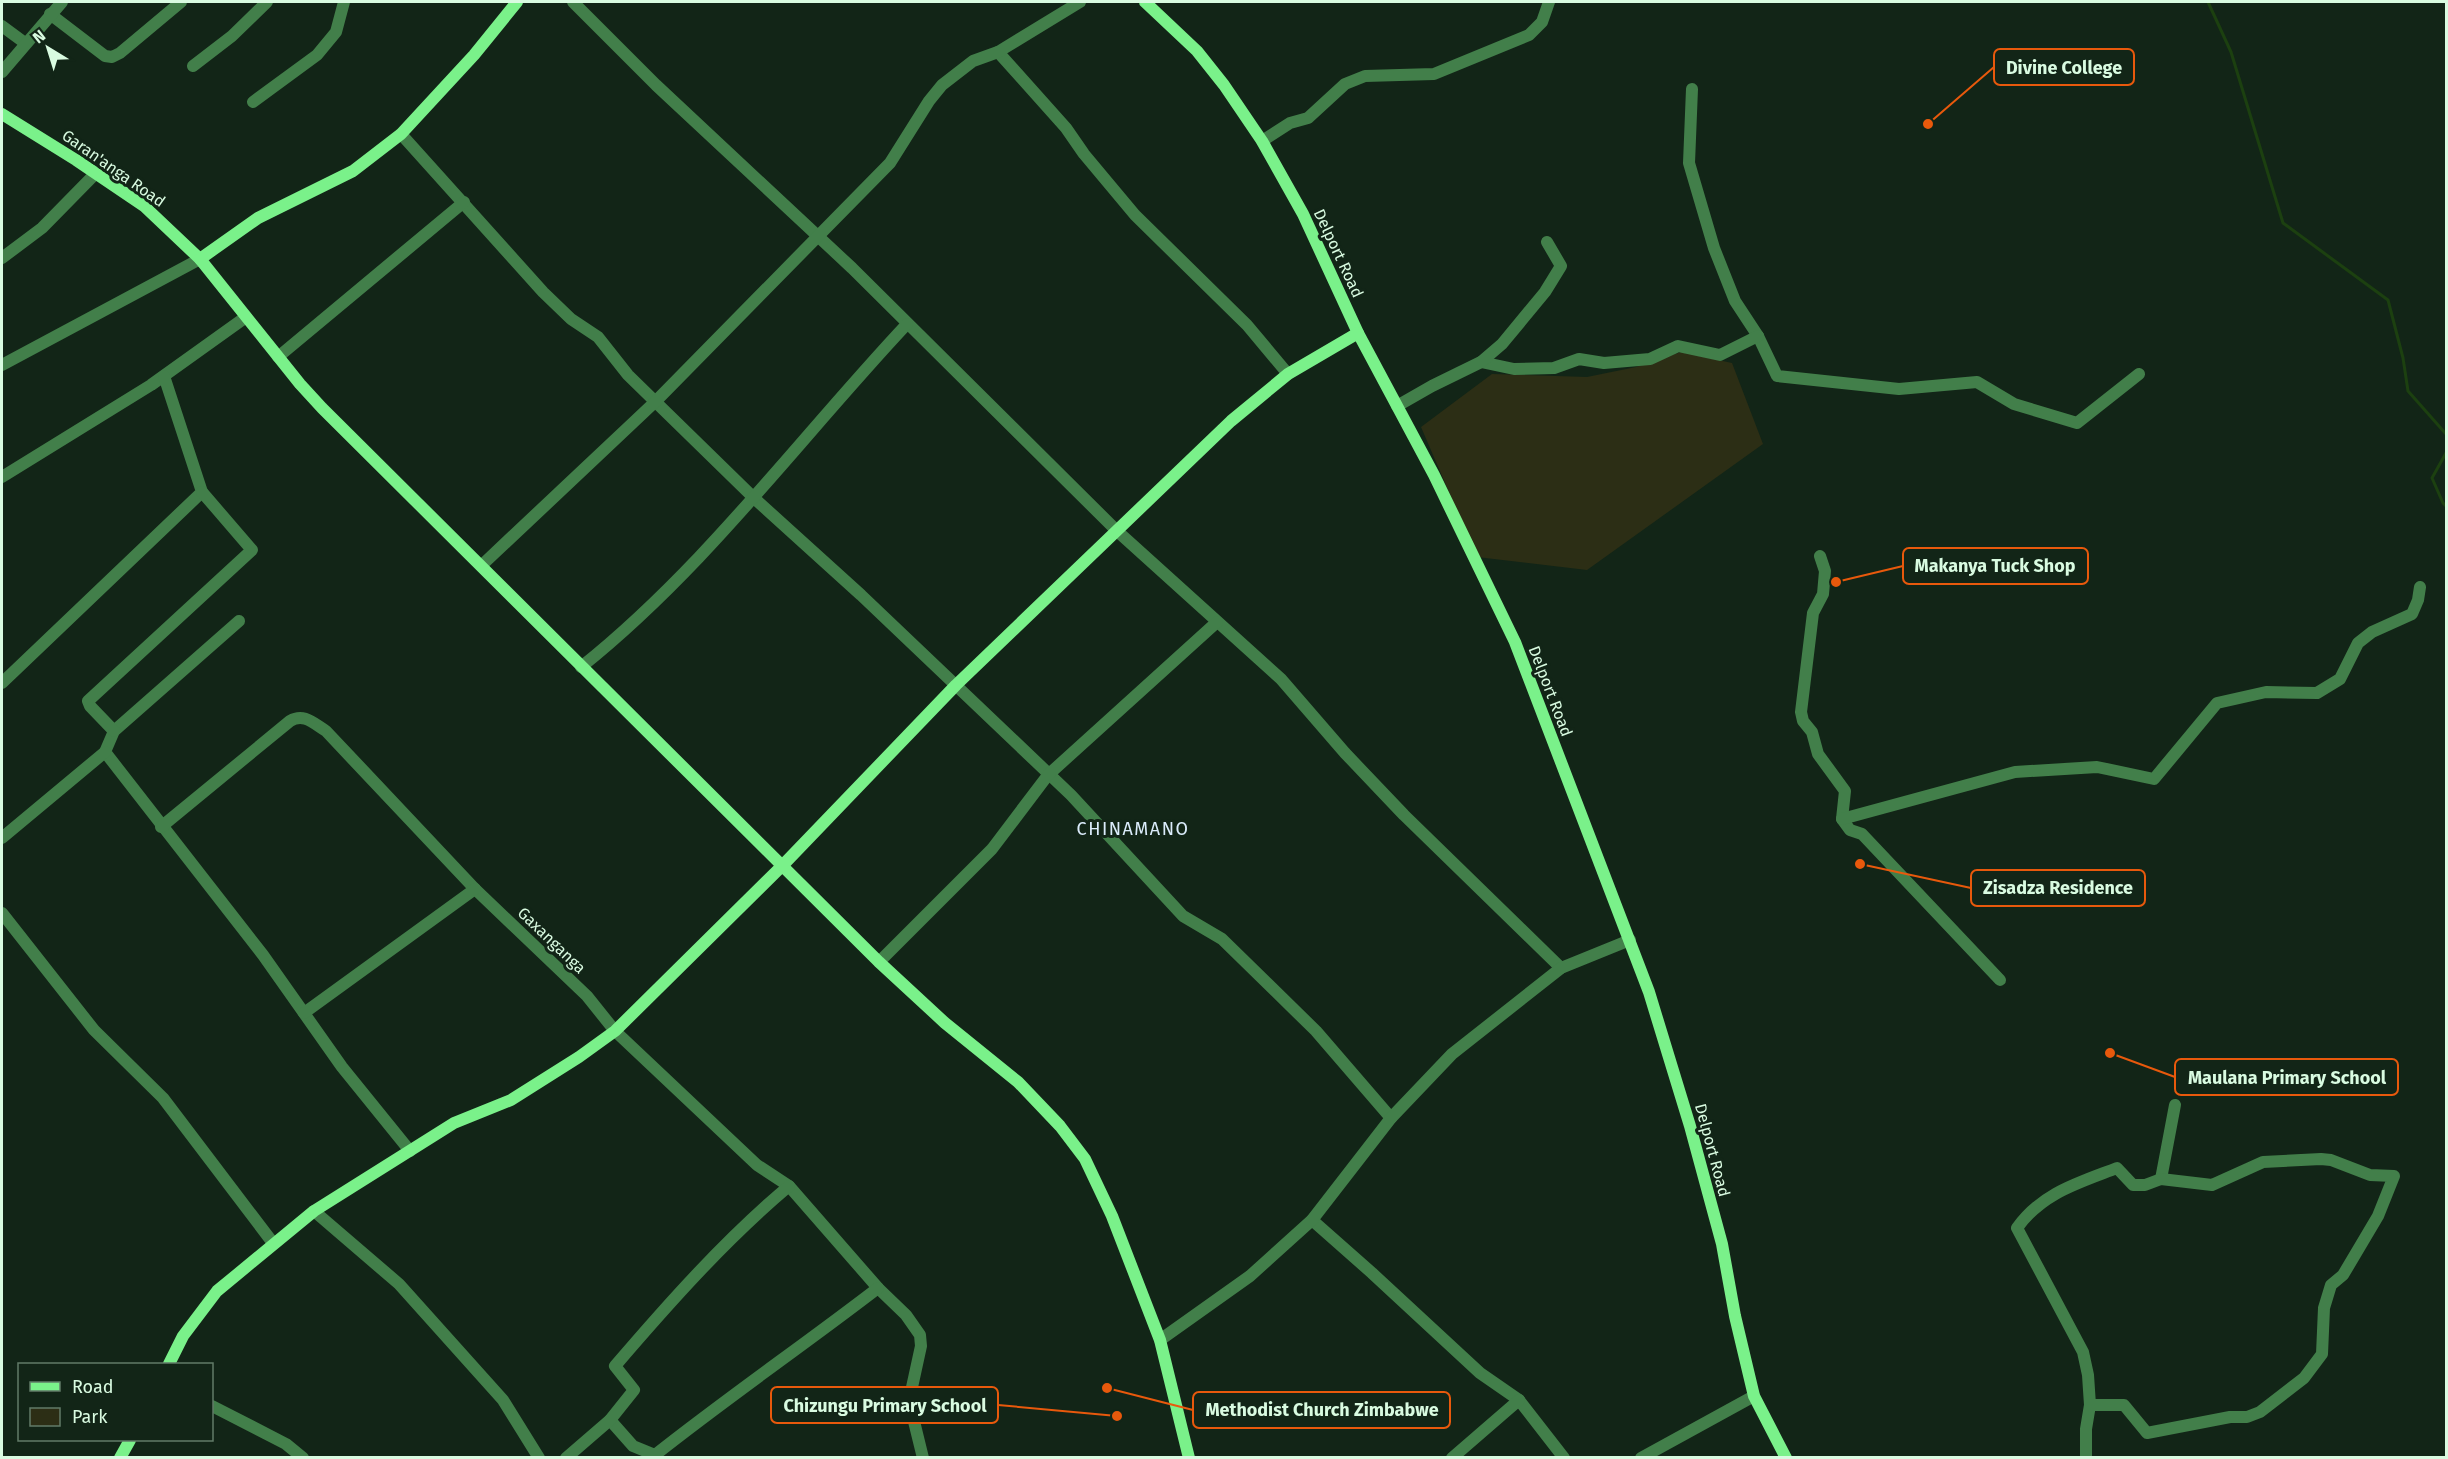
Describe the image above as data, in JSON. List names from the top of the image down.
{
  "streets": {
    "street": ["Garan'anga Road", "Delport Road", "Gaxanganga"]
  },
  "districts": ["CHINAMANO"],
  "places": [
    "Divine College",
    "Makanya Tuck Shop",
    "Zisadza Residence",
    "Maulana Primary School",
    "Methodist Church Zimbabwe",
    "Chizungu Primary School"
  ],
  "legend": ["Road", "Park"],
  "north": "top left"
}
